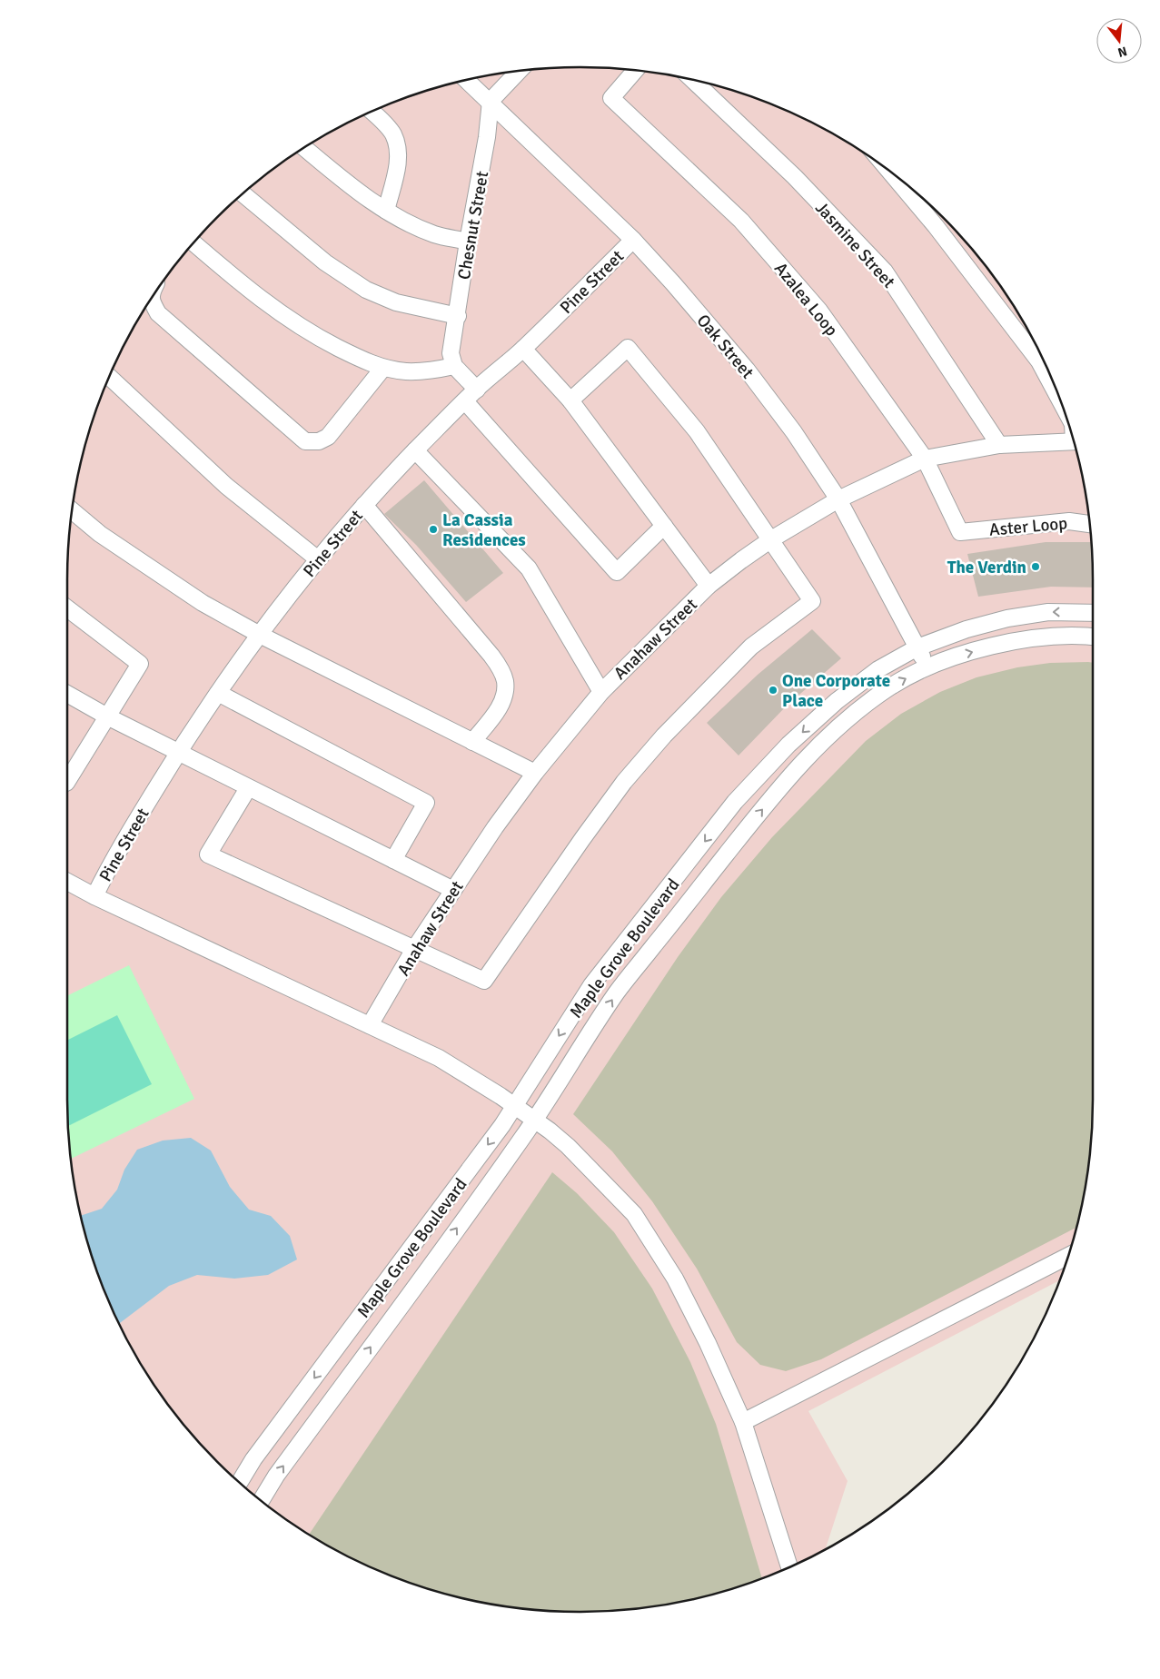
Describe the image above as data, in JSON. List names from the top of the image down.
{
  "streets": {
    "street": [
      "Chesnut Street",
      "Jasmine Street",
      "Pine Street",
      "Azalea Loop",
      "Oak Street",
      "Aster Loop",
      "Anahaw Street",
      "Maple Grove Boulevard"
    ]
  },
  "crossings": [
    ["Chesnut Street", "Oak Street"],
    ["Jasmine Street", "Anahaw Street"],
    ["Pine Street", "Oak Street"],
    ["Azalea Loop", "Aster Loop"],
    ["Azalea Loop", "Anahaw Street"],
    ["Oak Street", "Anahaw Street"],
    ["Oak Street", "Maple Grove Boulevard"]
  ],
  "places": ["La Cassia Residences", "The Verdin", "One Corporate Place"],
  "north": "bottom"
}
